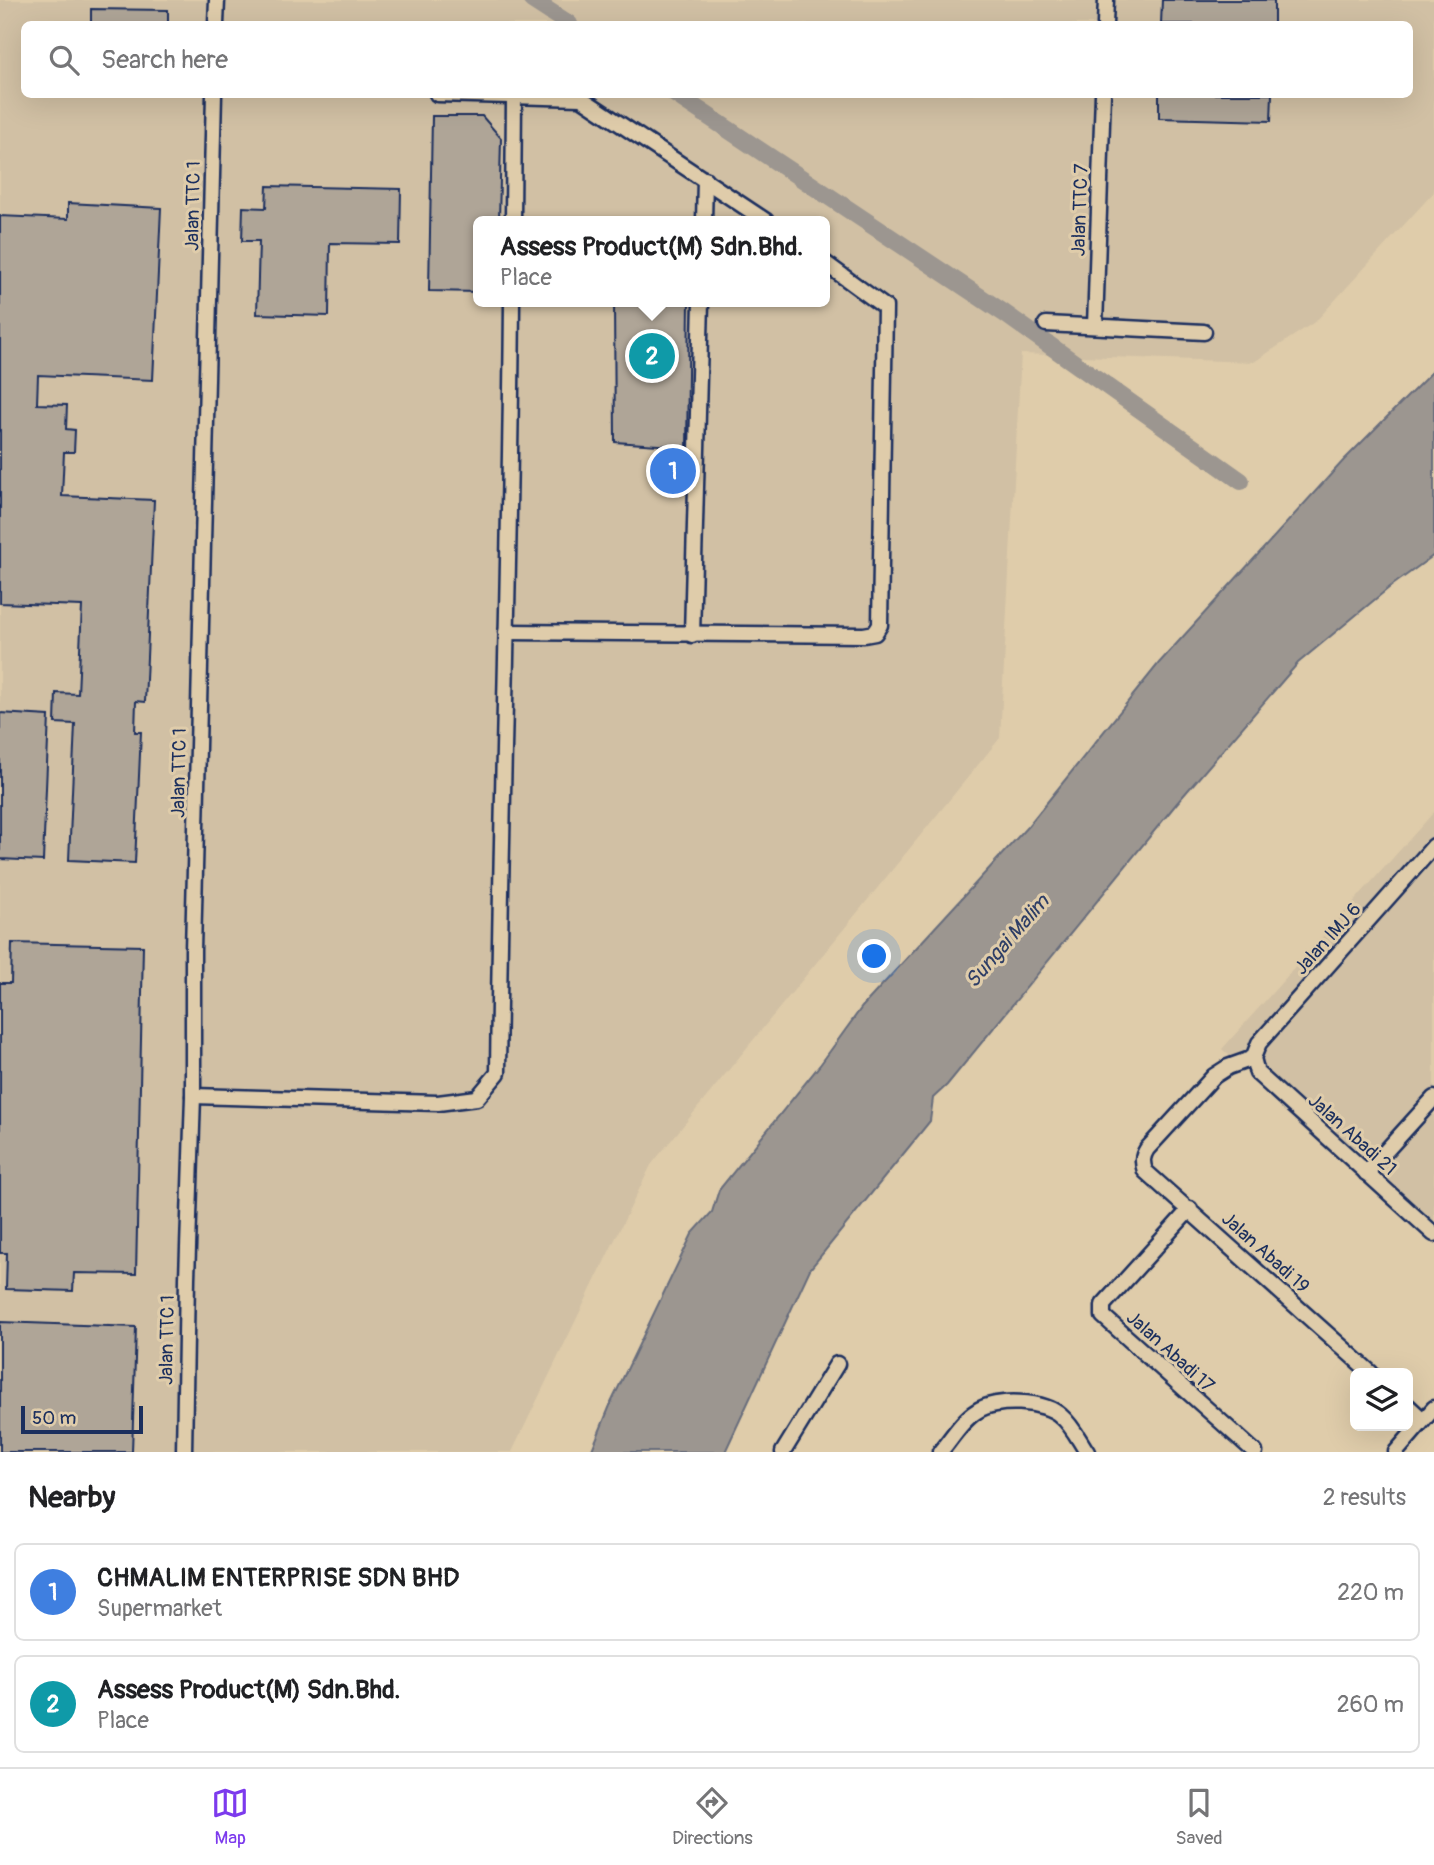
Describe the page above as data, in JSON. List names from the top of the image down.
{
  "streets": {
    "street": [
      "Jalan TTC 1",
      "Jalan TTC 7",
      "Jalan IMJ 6",
      "Jalan Abadi 21",
      "Jalan Abadi 19",
      "Jalan Abadi 17"
    ]
  },
  "crossings": [
    ["Jalan IMJ 6", "Jalan Abadi 21"],
    ["Jalan IMJ 6", "Jalan Abadi 19"],
    ["Jalan Abadi 21", "Jalan Abadi 19"],
    ["Jalan Abadi 19", "Jalan Abadi 17"]
  ],
  "water": ["Sungai Malim"],
  "scale_bar": "50 m",
  "page": {
    "search": "Search here",
    "popup": ["Assess Product(M) Sdn.Bhd.", "Place"],
    "pins": ["2", "1"],
    "scale": "50 m",
    "heading": ["Nearby", "2 results"],
    "list": [
      {
        "mark": "1",
        "name": "CHMALIM ENTERPRISE SDN BHD",
        "note": "Supermarket",
        "value": "220 m"
      },
      {
        "mark": "2",
        "name": "Assess Product(M) Sdn.Bhd.",
        "note": "Place",
        "value": "260 m"
      }
    ],
    "nav": ["Map", "Directions", "Saved"]
  }
}
